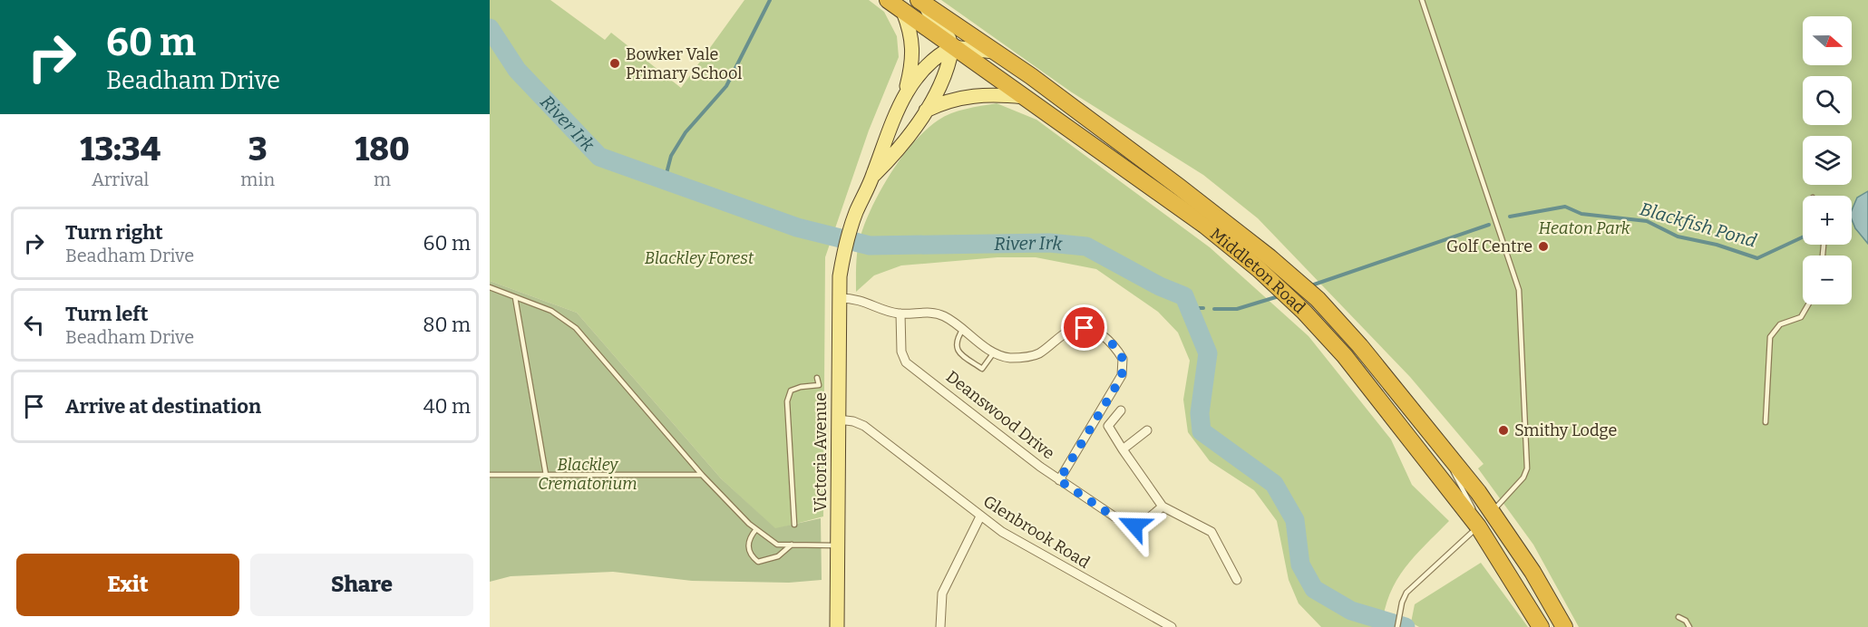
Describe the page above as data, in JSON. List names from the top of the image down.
{
  "streets": {
    "highway": ["Middleton Road"],
    "main road": ["Victoria Avenue"],
    "street": ["Deanswood Drive", "Glenbrook Road"]
  },
  "crossings": [
    ["Victoria Avenue", "Glenbrook Road"]
  ],
  "water": ["River Irk", "Blackfish Pond"],
  "parks": ["Heaton Park", "Blackley Forest", "Blackley Crematorium"],
  "places": ["Bowker Vale Primary School", "Golf Centre", "Smithy Lodge"],
  "north": "right",
  "page": {
    "turn": ["60 m", "Beadham Drive"],
    "map_buttons": ["+", "−"],
    "eta": [
      "13:34",
      "Arrival",
      "3",
      "min",
      "180",
      "m"
    ],
    "list": [
      {
        "name": "Turn right",
        "note": "Beadham Drive",
        "value": "60 m"
      },
      {
        "name": "Turn left",
        "note": "Beadham Drive",
        "value": "80 m"
      },
      {
        "name": "Arrive at destination",
        "value": "40 m"
      }
    ],
    "buttons": ["Exit", "Share"]
  }
}
